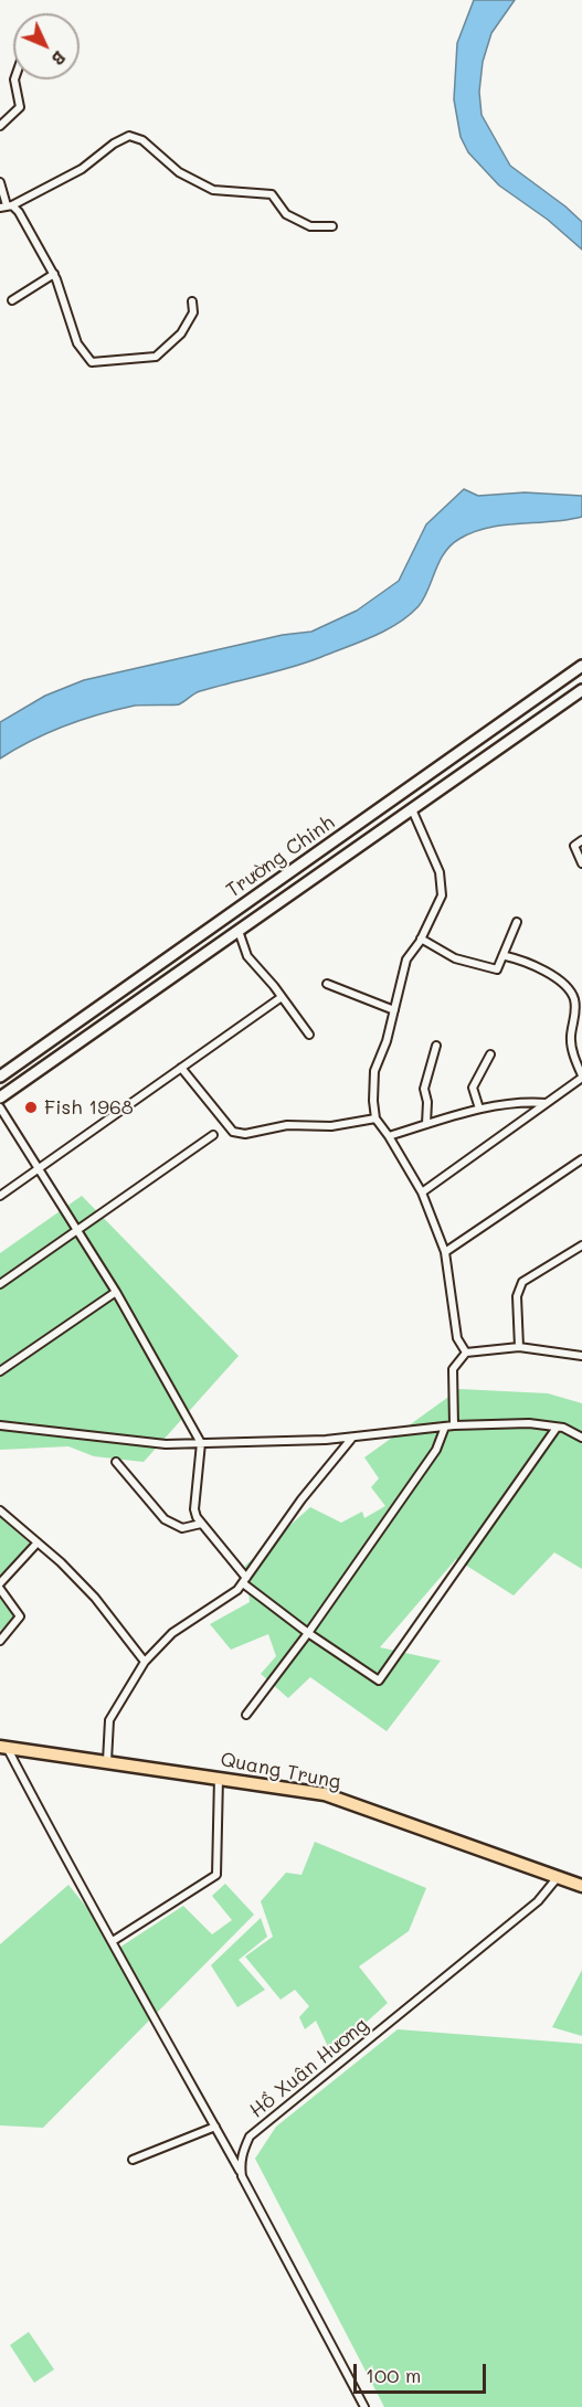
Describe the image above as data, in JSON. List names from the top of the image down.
{
  "streets": {
    "main road": ["Quang Trung"],
    "street": ["Trường Chinh", "Hồ Xuân Hương"]
  },
  "crossings": [
    ["Quang Trung", "Hồ Xuân Hương"]
  ],
  "places": ["Fish 1968"],
  "scale_bar": "100 m",
  "north": "bottom right"
}
